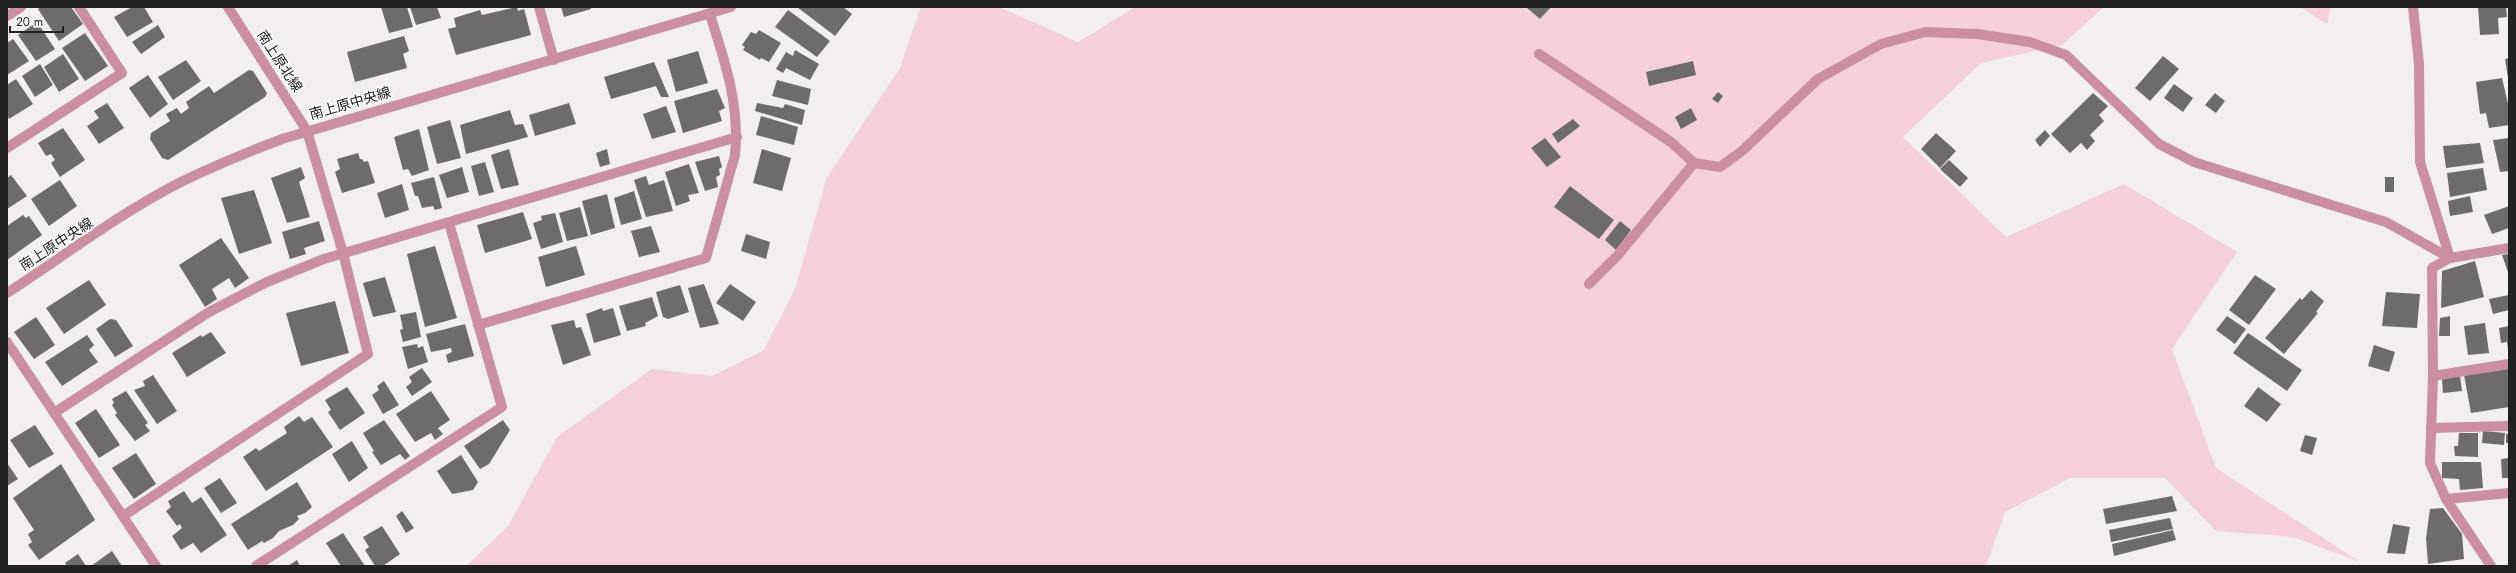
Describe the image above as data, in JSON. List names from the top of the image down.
{
  "streets": {
    "street": ["南上原北線", "南上原中央線"]
  },
  "crossings": [
    ["南上原北線", "南上原中央線"]
  ],
  "scale_bar": "20 m"
}
